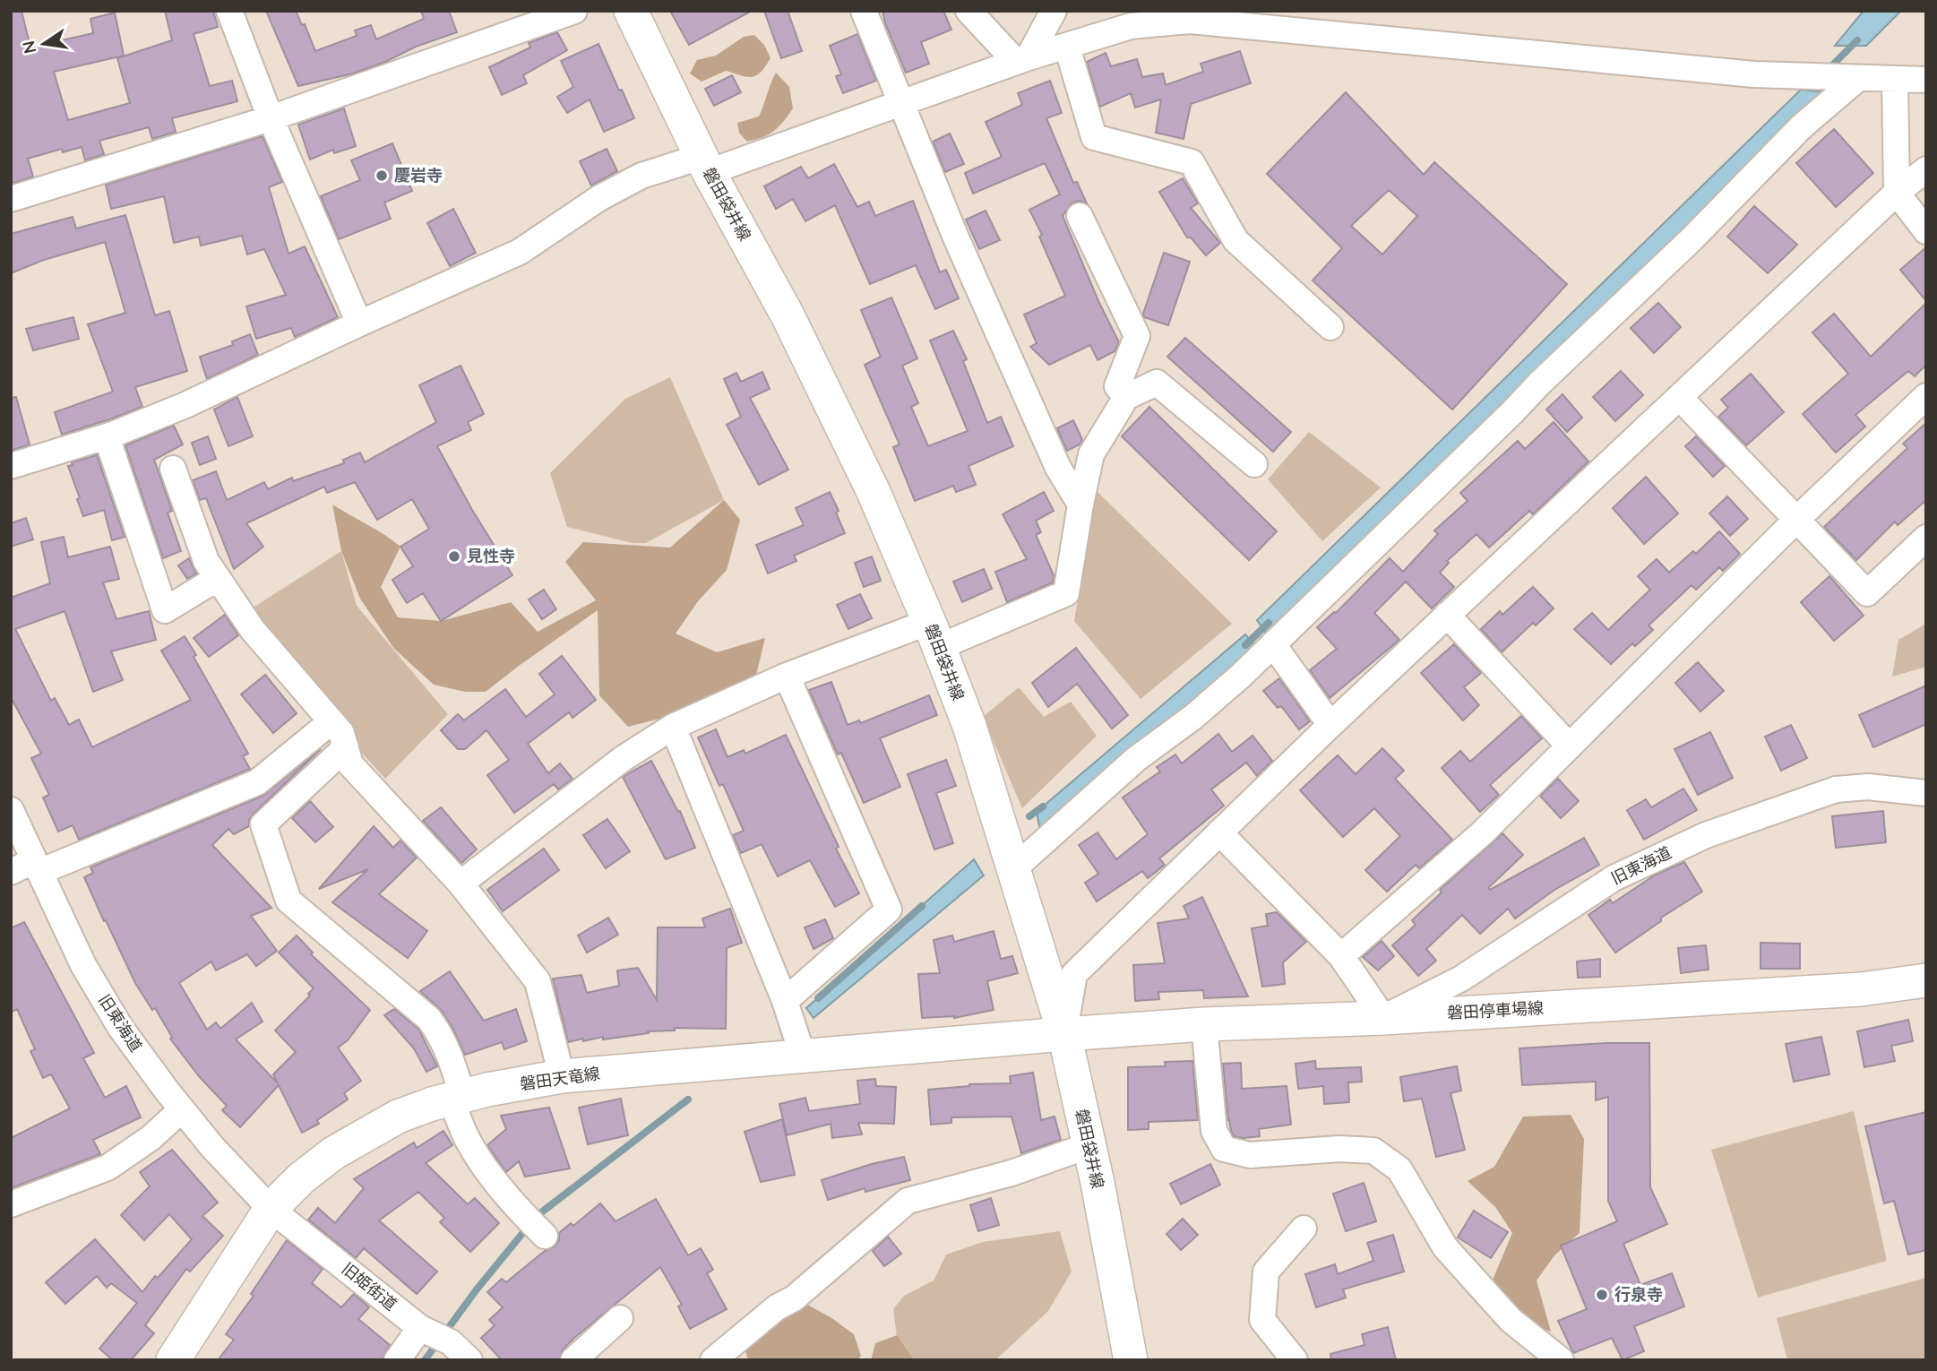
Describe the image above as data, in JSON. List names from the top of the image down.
{
  "streets": {
    "main road": ["磐田袋井線", "磐田停車場線", "磐田天竜線"],
    "street": ["旧東海道", "旧姫街道"]
  },
  "crossings": [
    ["磐田袋井線", "磐田停車場線"],
    ["磐田袋井線", "磐田天竜線"],
    ["旧東海道", "磐田停車場線"],
    ["旧東海道", "磐田天竜線"],
    ["旧東海道", "旧姫街道"],
    ["磐田停車場線", "磐田天竜線"],
    ["磐田天竜線", "旧姫街道"]
  ],
  "places": ["慶岩寺", "見性寺", "行泉寺"],
  "north": "left"
}
